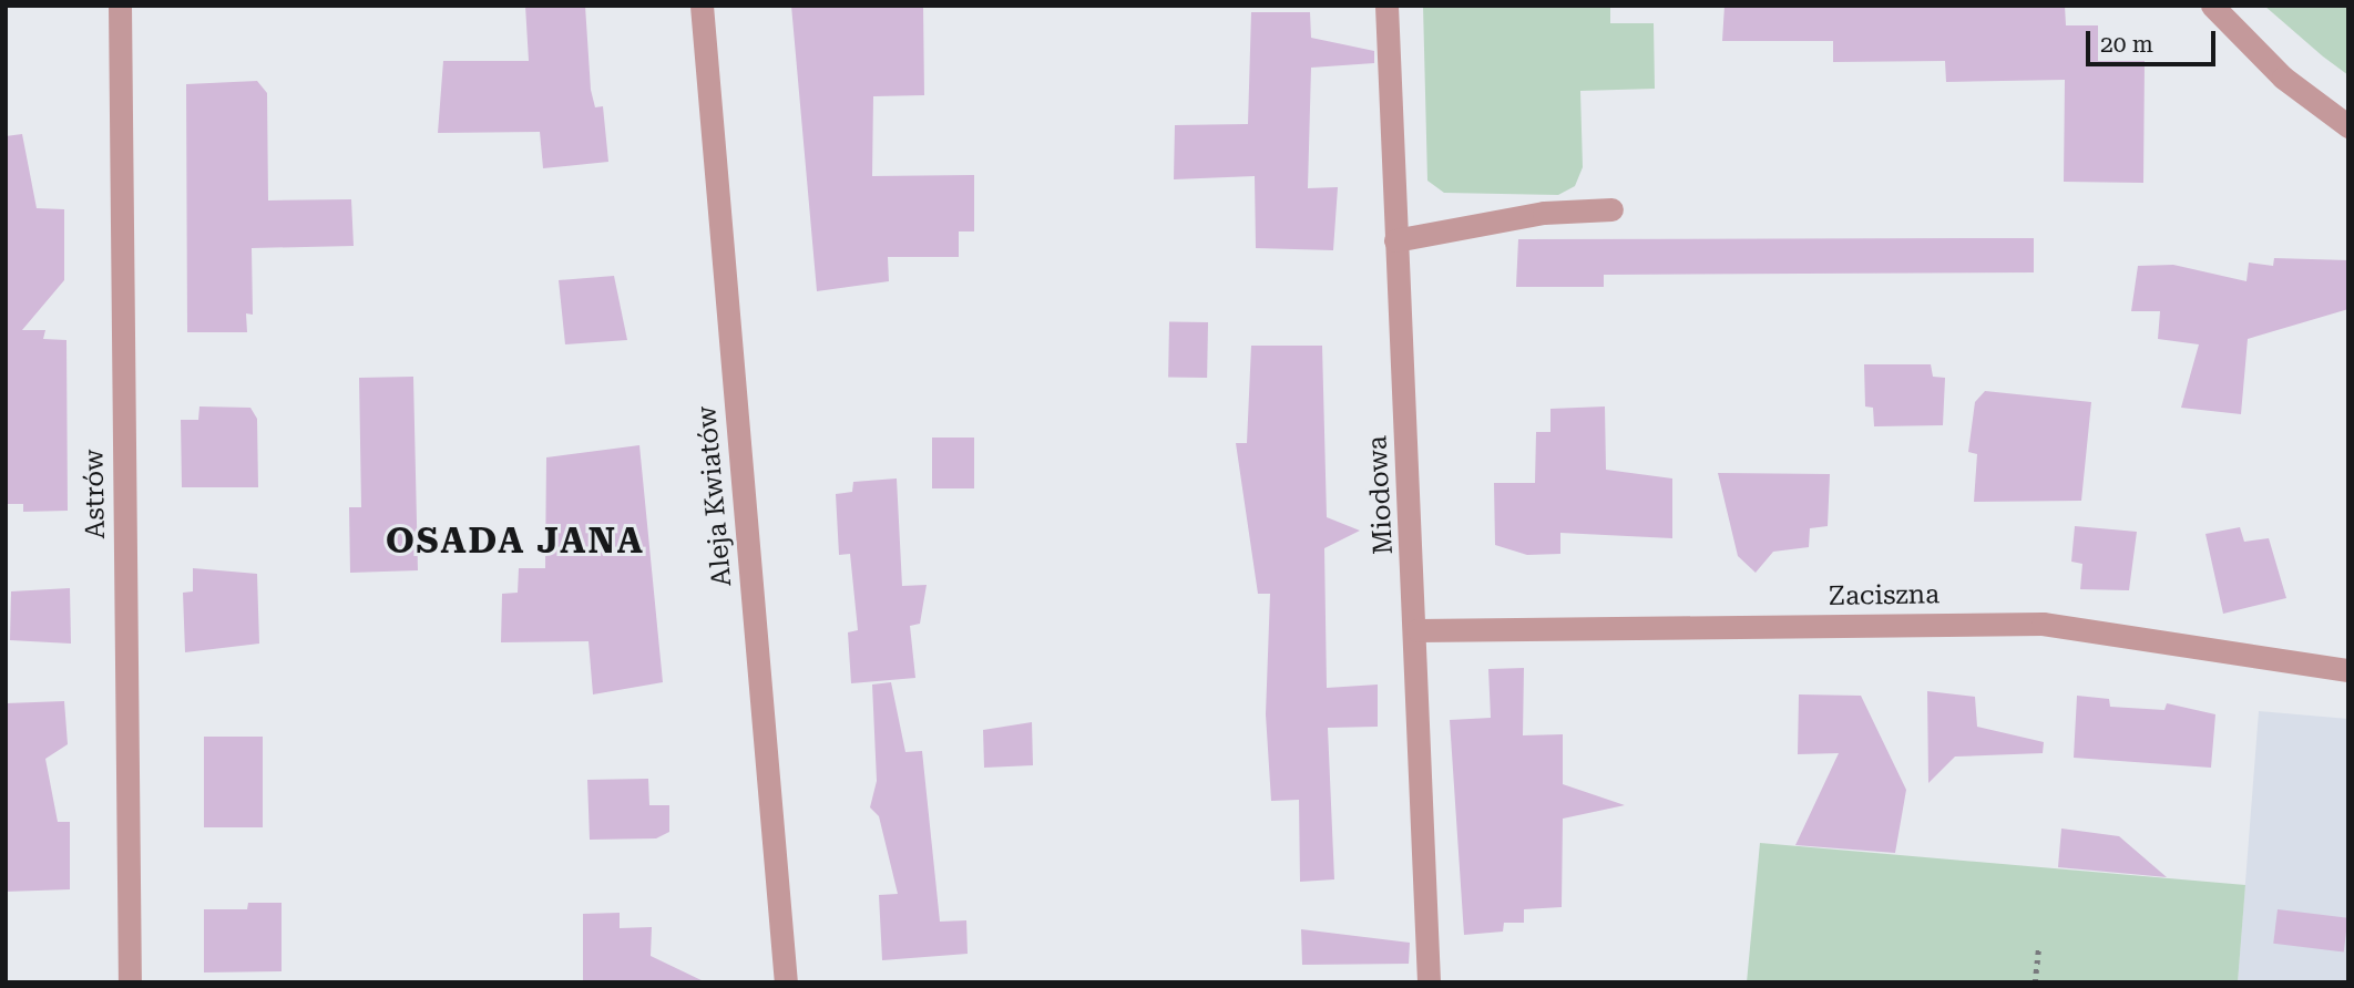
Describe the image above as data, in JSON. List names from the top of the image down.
{
  "streets": {
    "street": [
      "Astrów",
      "Miodowa",
      "Aleja Kwiatów",
      "Zaciszna"
    ]
  },
  "crossings": [
    ["Miodowa", "Zaciszna"]
  ],
  "districts": ["OSADA JANA"],
  "scale_bar": "20 m"
}
